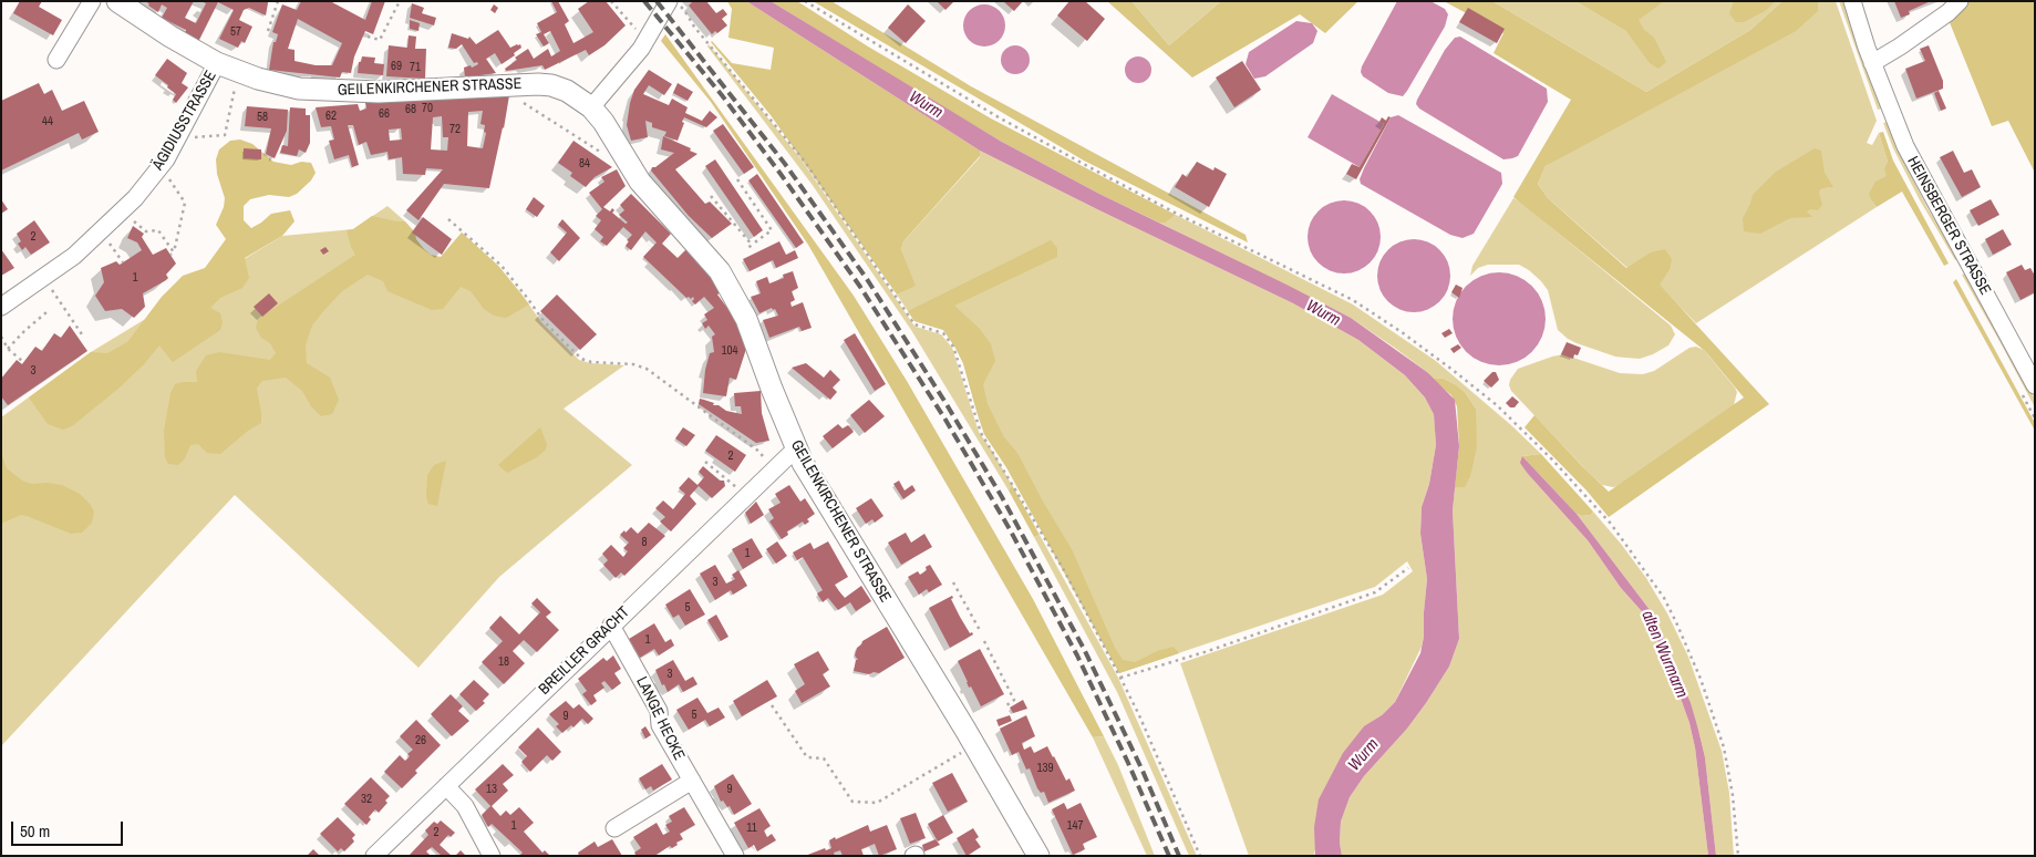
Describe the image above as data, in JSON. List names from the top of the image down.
{
  "streets": {
    "main road": ["GEILENKIRCHENER STRASSE"],
    "street": [
      "ÄGIDIUSSTRASSE",
      "HEINSBERGER STRASSE",
      "BREILLER GRACHT",
      "LANGE HECKE"
    ]
  },
  "crossings": [
    ["GEILENKIRCHENER STRASSE", "ÄGIDIUSSTRASSE"],
    ["GEILENKIRCHENER STRASSE", "BREILLER GRACHT"],
    ["BREILLER GRACHT", "LANGE HECKE"]
  ],
  "water": ["Wurm", "alten Wurmarm"],
  "house_numbers": [
    "57",
    "69",
    "71",
    "70",
    "68",
    "66",
    "62",
    "58",
    "44",
    "72",
    "84",
    "2",
    "1",
    "104",
    "3",
    "2",
    "8",
    "1",
    "3",
    "5",
    "1",
    "18",
    "3",
    "5",
    "9",
    "26",
    "139",
    "13",
    "9",
    "32",
    "1",
    "147",
    "11",
    "2"
  ],
  "scale_bar": "50 m"
}
